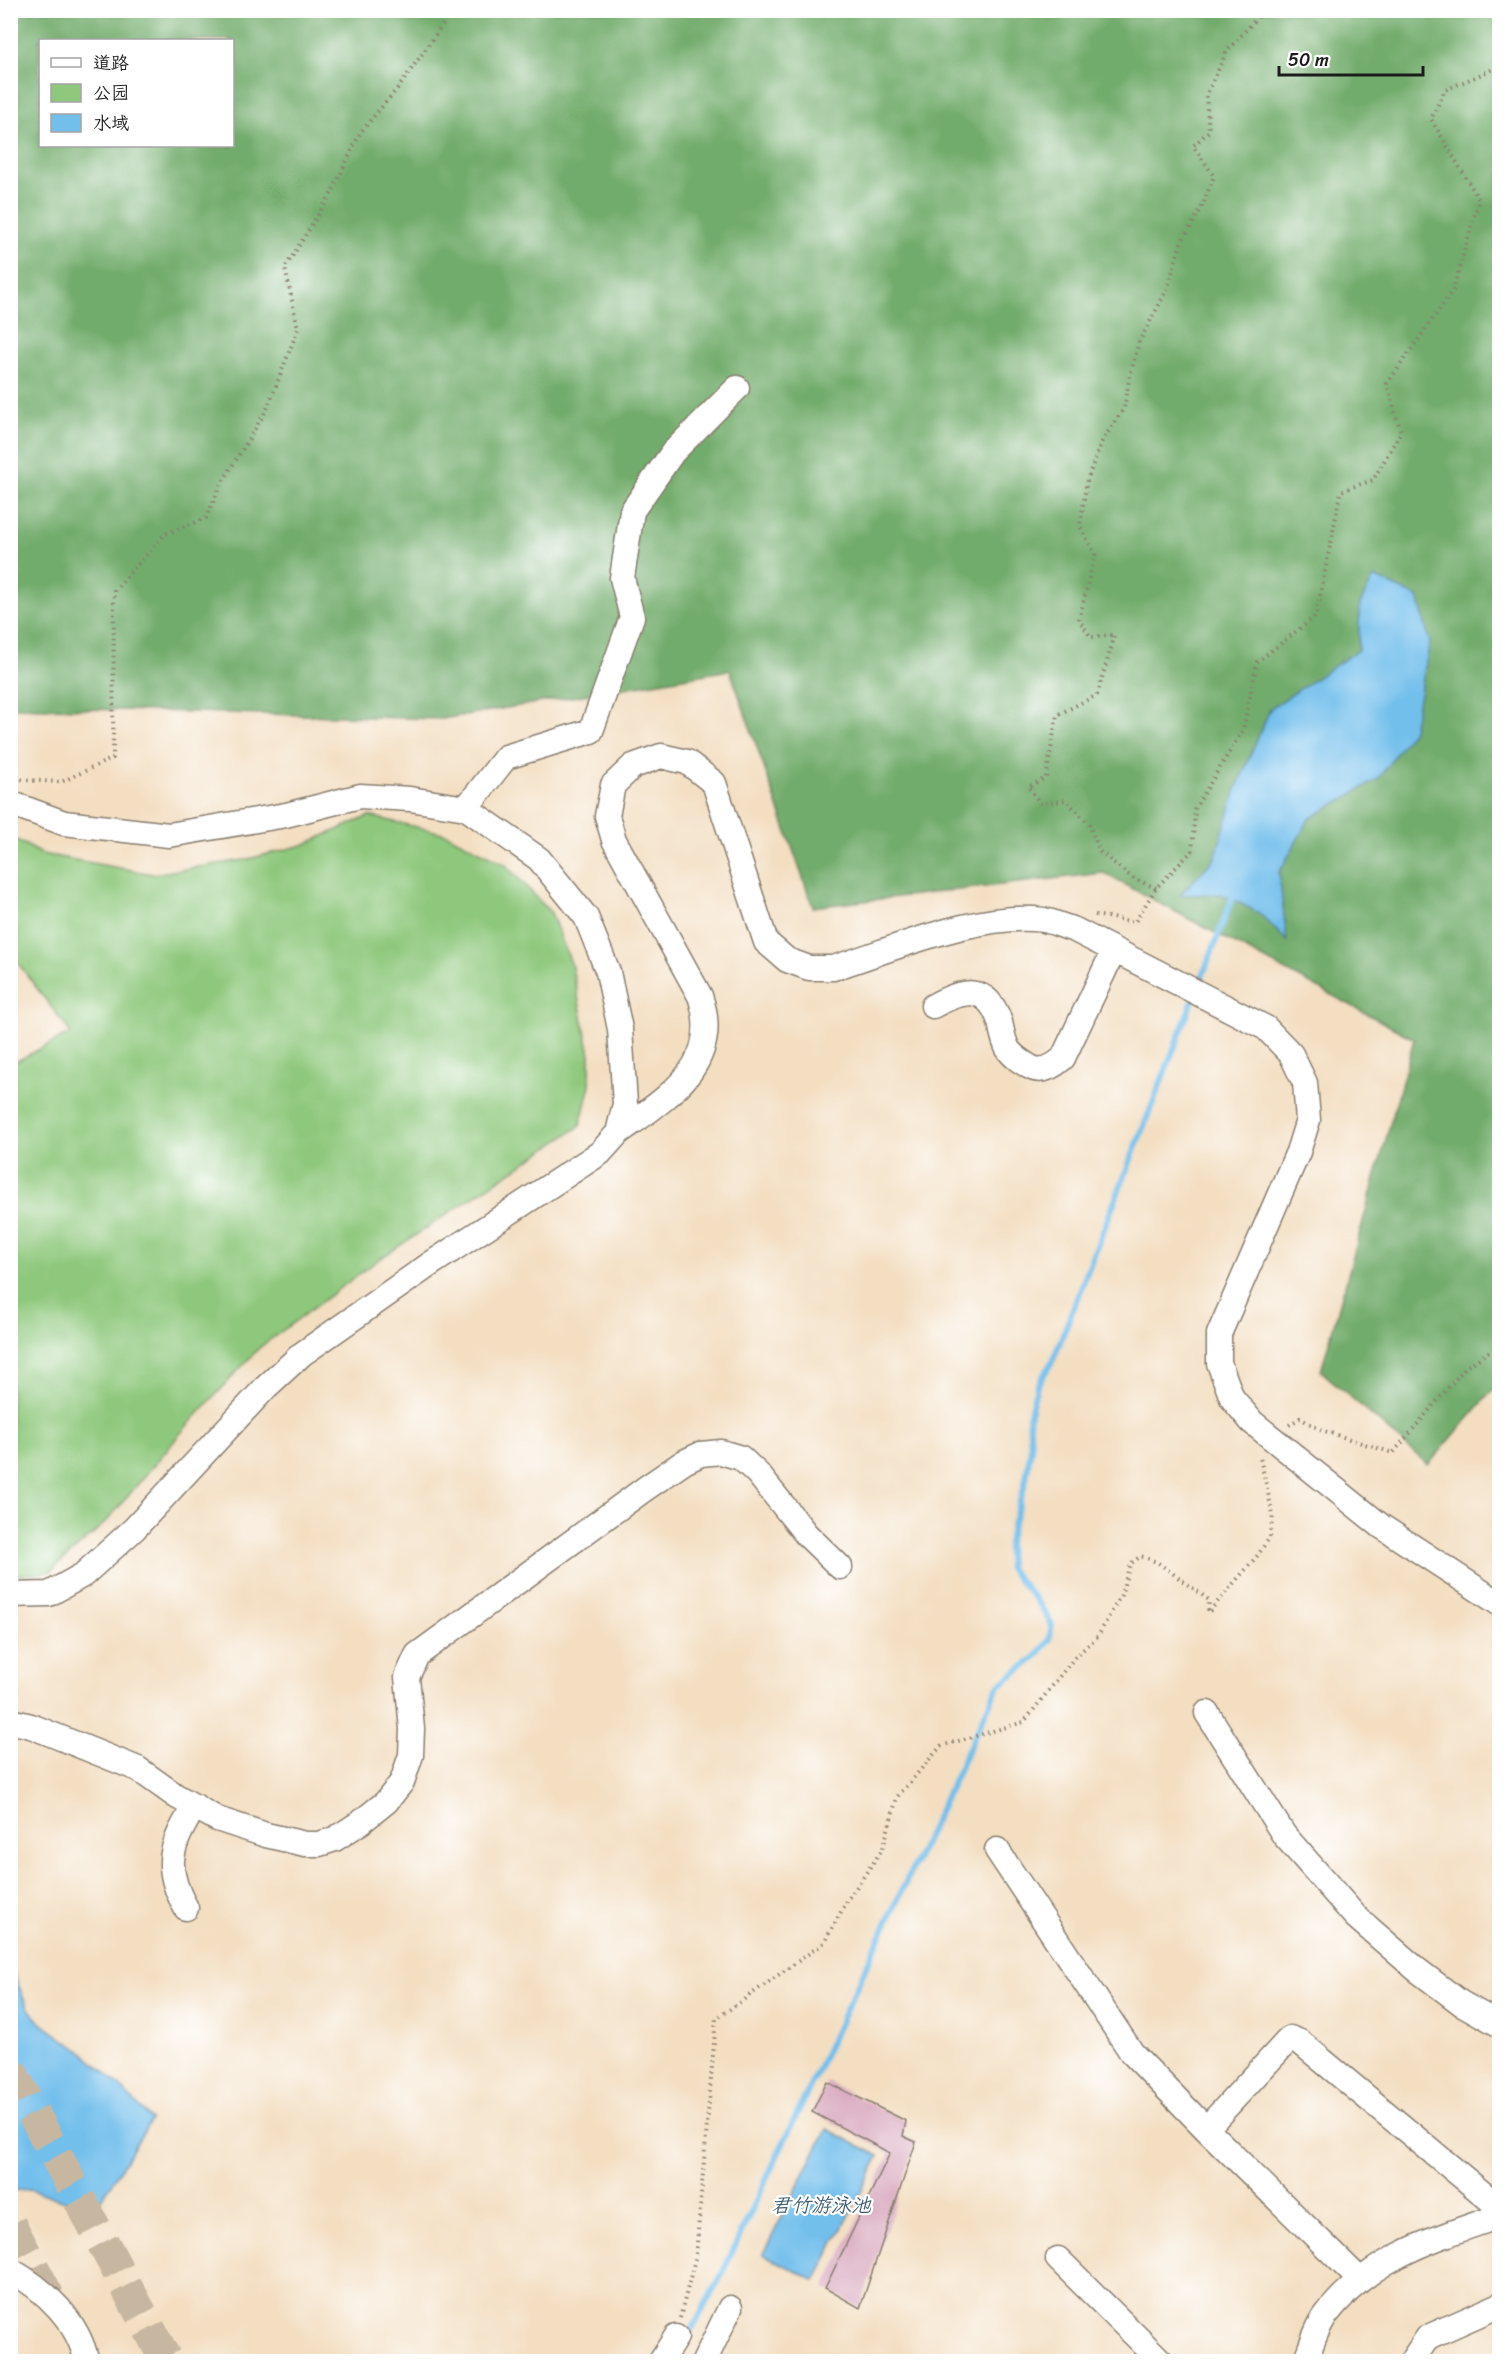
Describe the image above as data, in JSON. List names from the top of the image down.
{
  "water": ["君竹游泳池"],
  "legend": ["道路", "公园", "水域"],
  "scale_bar": "50 m"
}
